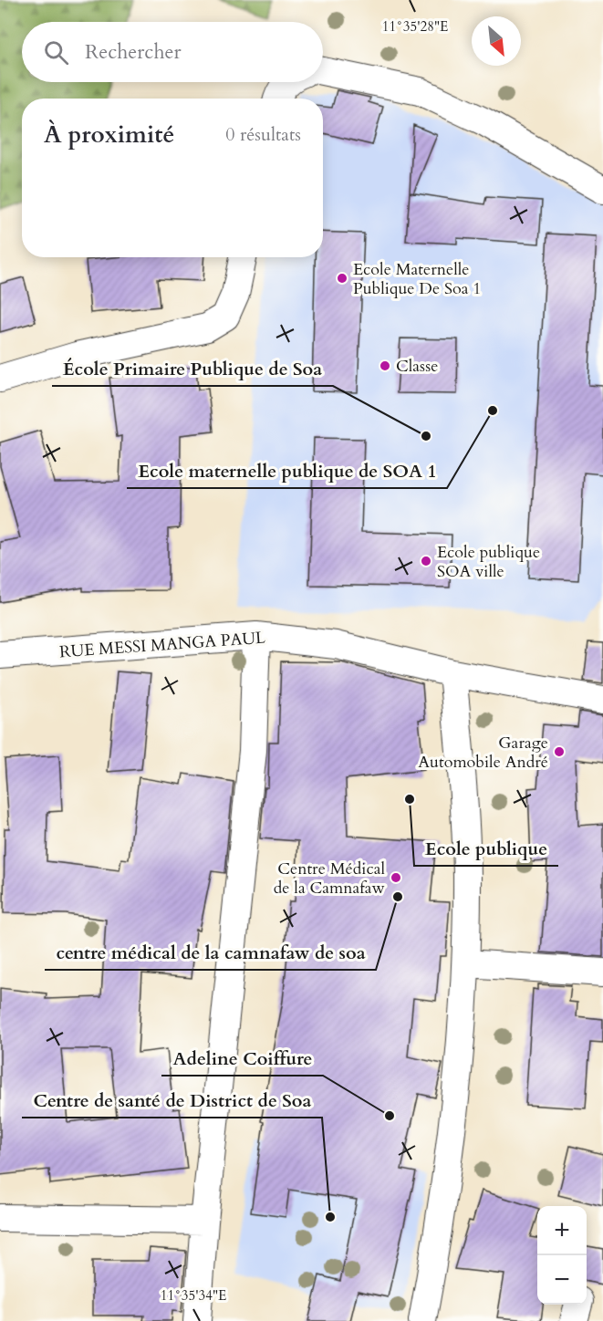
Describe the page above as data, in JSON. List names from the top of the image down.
{
  "streets": {
    "street": ["RUE MESSI MANGA PAUL"]
  },
  "places": [
    "Ecole Maternelle Publique De Soa 1",
    "Classe",
    "Ecole maternelle publique de SOA 1",
    "École Primaire Publique de Soa",
    "Ecole publique SOA ville",
    "Garage Automobile André",
    "Ecole publique",
    "Centre Médical de la Camnafaw",
    "centre médical de la camnafaw de soa",
    "Adeline Coiffure",
    "Centre de santé de District de Soa"
  ],
  "north": "bottom right",
  "page": {
    "search": "Rechercher",
    "heading": ["À proximité", "0 résultats"],
    "map_buttons": ["+", "−"]
  },
  "coordinates": ["11°35'28\"E", "11°35'34\"E"]
}
